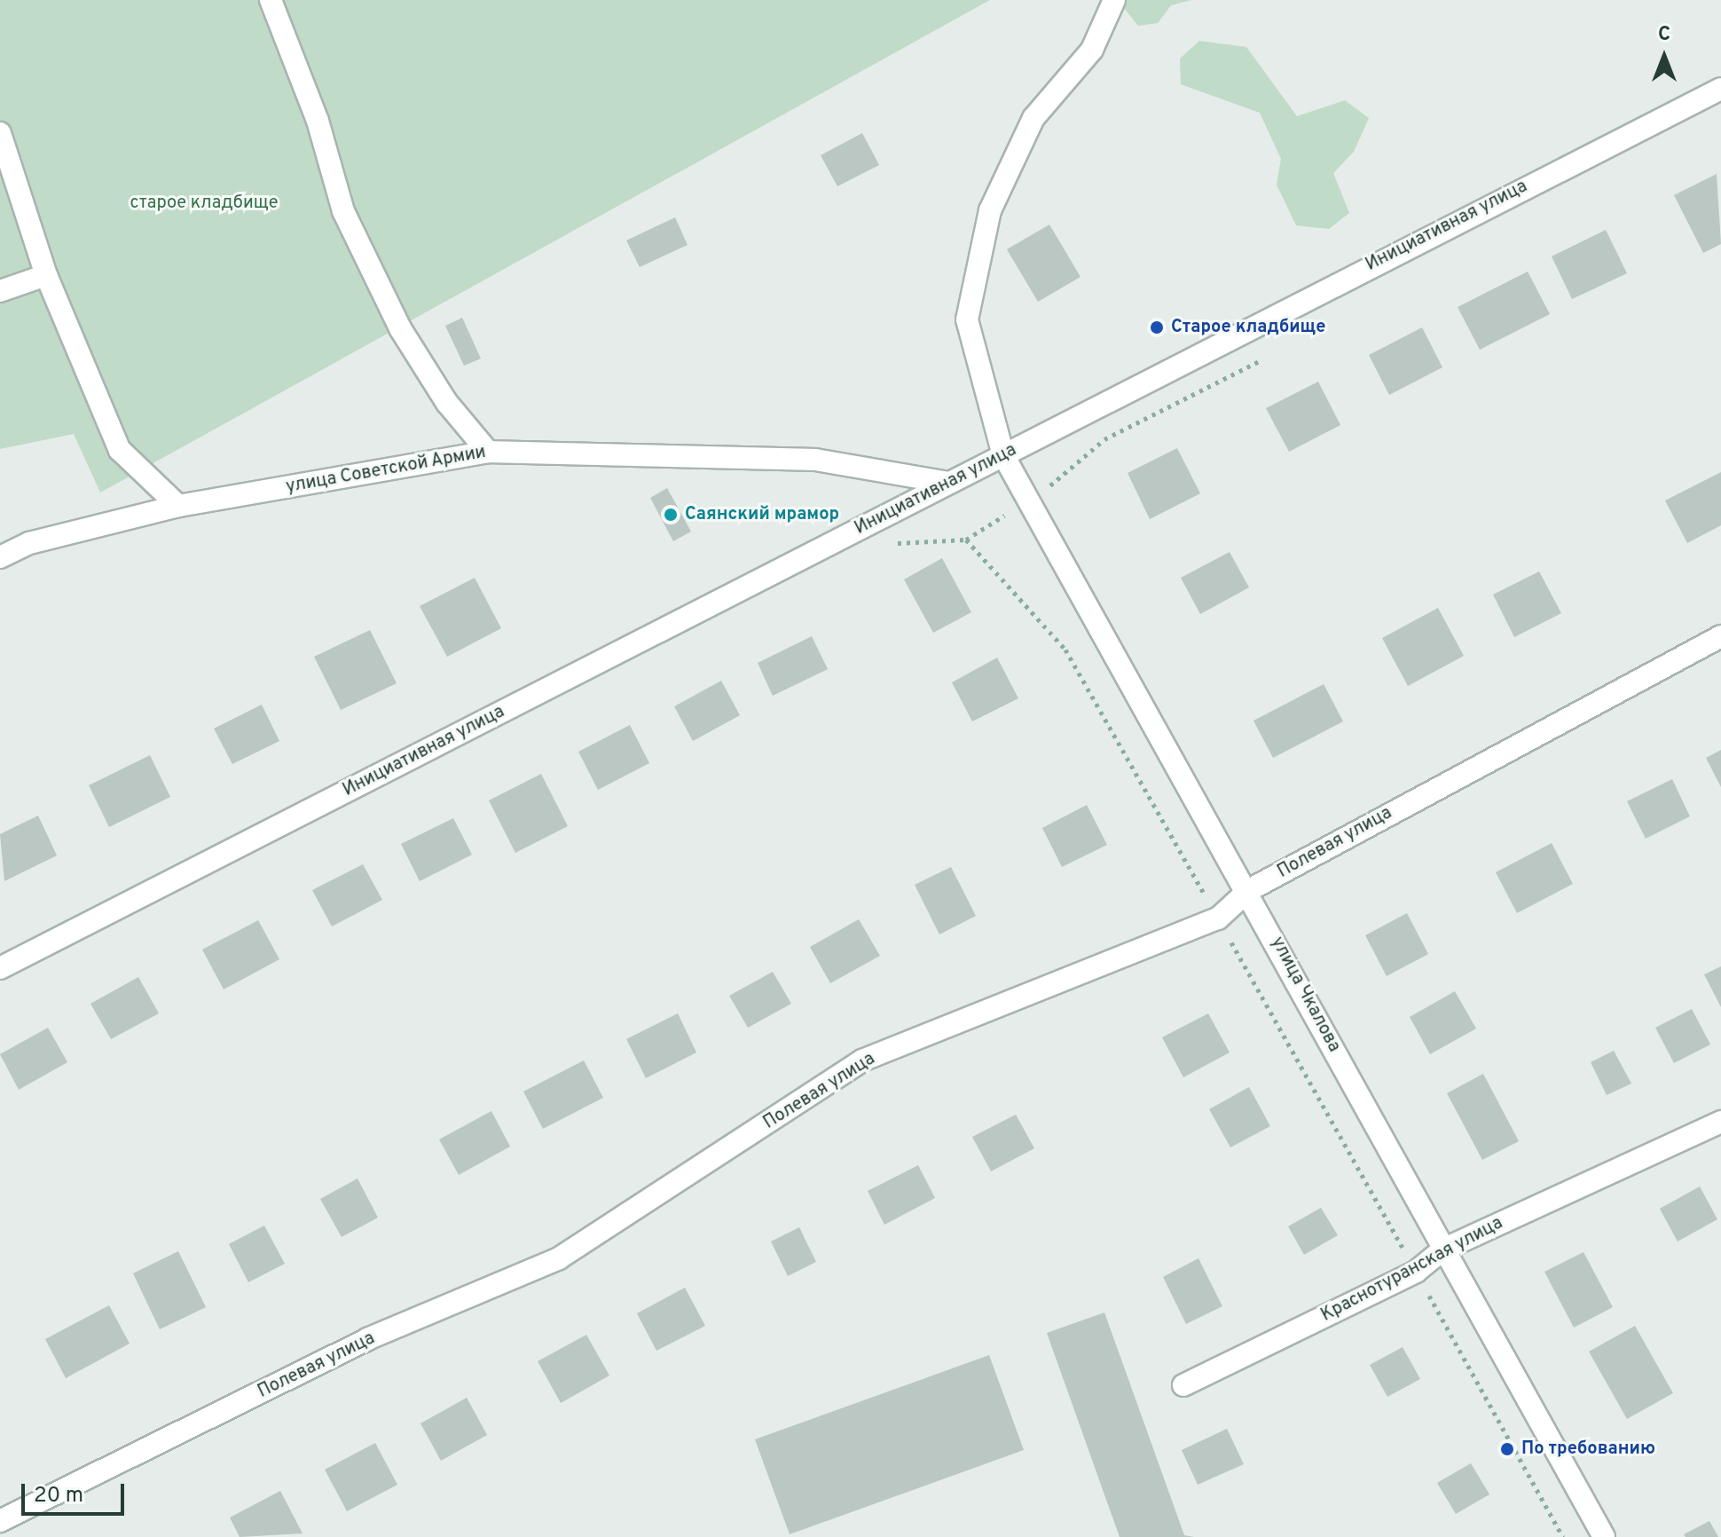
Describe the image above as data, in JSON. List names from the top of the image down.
{
  "streets": {
    "street": [
      "Инициативная улица",
      "улица Советской Армии",
      "Полевая улица",
      "улица Чкалова",
      "Краснотуранская улица"
    ]
  },
  "crossings": [
    ["Инициативная улица", "улица Советской Армии"],
    ["Инициативная улица", "улица Чкалова"],
    ["Полевая улица", "улица Чкалова"],
    ["улица Чкалова", "Краснотуранская улица"]
  ],
  "parks": ["старое кладбище"],
  "places": ["Старое кладбище", "Саянский мрамор", "По требованию"],
  "scale_bar": "20 m",
  "north": "top"
}
